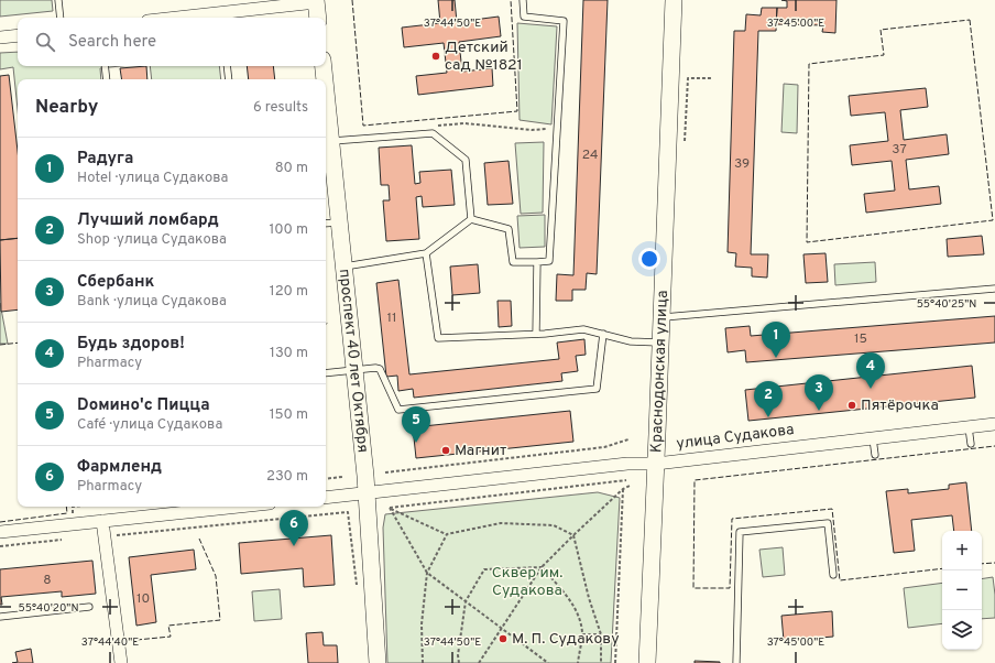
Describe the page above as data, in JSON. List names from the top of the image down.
{
  "streets": {
    "main road": ["проспект 40 лет Октября", "Краснодонская улица"],
    "street": ["улица Судакова"]
  },
  "crossings": [
    ["проспект 40 лет Октября", "улица Судакова"],
    ["Краснодонская улица", "улица Судакова"]
  ],
  "parks": ["Сквер им. Судакова"],
  "places": [
    "Детский сад №1821",
    "Пятёрочка",
    "Магнит",
    "М. П. Судакову"
  ],
  "house_numbers": [
    "37",
    "24",
    "39",
    "11",
    "15",
    "8",
    "10"
  ],
  "page": {
    "search": "Search here",
    "heading": ["Nearby", "6 results"],
    "list": [
      {
        "mark": "1",
        "name": "Радуга",
        "note": "Hotel · улица Судакова",
        "value": "80 m"
      },
      {
        "mark": "2",
        "name": "Лучший ломбард",
        "note": "Shop · улица Судакова",
        "value": "100 m"
      },
      {
        "mark": "3",
        "name": "Сбербанк",
        "note": "Bank · улица Судакова",
        "value": "120 m"
      },
      {
        "mark": "4",
        "name": "Будь здоров!",
        "note": "Pharmacy",
        "value": "130 m"
      },
      {
        "mark": "5",
        "name": "Dомино'с Пицца",
        "note": "Café · улица Судакова",
        "value": "150 m"
      },
      {
        "mark": "6",
        "name": "Фармленд",
        "note": "Pharmacy",
        "value": "230 m"
      }
    ],
    "pins": [
      "1",
      "4",
      "3",
      "2",
      "5",
      "6"
    ],
    "map_buttons": ["+", "−"]
  },
  "coordinates": [
    "37°44'50\"E",
    "37°45'00\"E",
    "55°40'25\"N",
    "55°40'20\"N",
    "37°44'40\"E"
  ]
}
